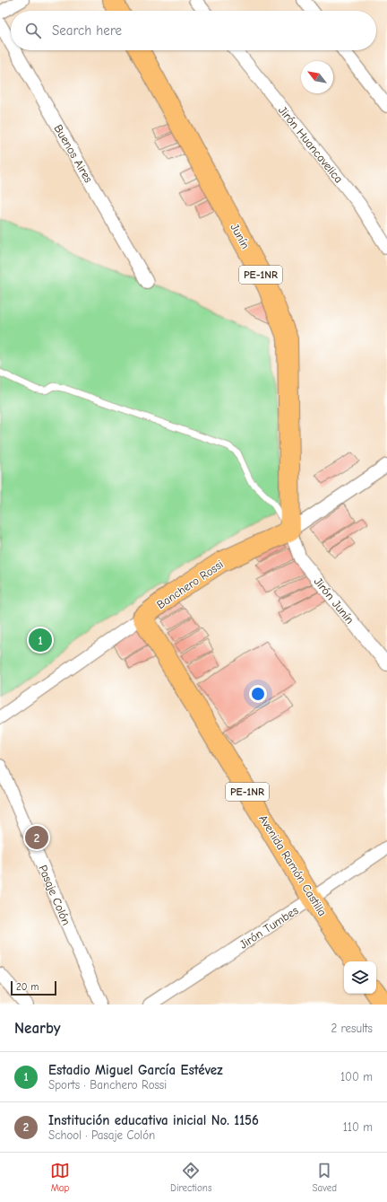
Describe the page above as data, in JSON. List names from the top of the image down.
{
  "streets": {
    "main road": [
      "Junín",
      "PE-1NR",
      "Banchero Rossi",
      "Avenida Ramón Castilla"
    ],
    "street": [
      "Jirón Huancavelica",
      "Buenos Aires",
      "Jirón Junín",
      "Pasaje Colón",
      "Jirón Tumbes"
    ]
  },
  "crossings": [
    ["Junín", "Banchero Rossi"],
    ["Junín", "Jirón Junín"],
    ["Banchero Rossi", "Jirón Junín"],
    ["Banchero Rossi", "Avenida Ramón Castilla"],
    ["Avenida Ramón Castilla", "Jirón Tumbes"]
  ],
  "scale_bar": "20 m",
  "north": "top left",
  "page": {
    "search": "Search here",
    "pins": ["1", "2"],
    "scale": "20 m",
    "heading": ["Nearby", "2 results"],
    "list": [
      {
        "mark": "1",
        "name": "Estadio Miguel García Estévez",
        "note": "Sports · Banchero Rossi",
        "value": "100 m"
      },
      {
        "mark": "2",
        "name": "Institución educativa inicial No. 1156",
        "note": "School · Pasaje Colón",
        "value": "110 m"
      }
    ],
    "nav": ["Map", "Directions", "Saved"]
  }
}
